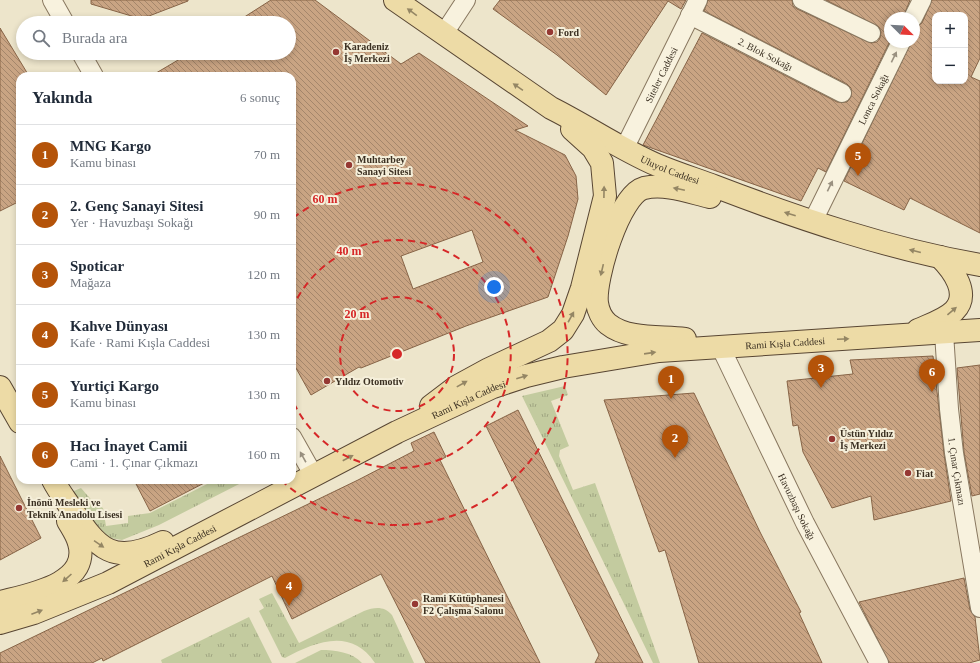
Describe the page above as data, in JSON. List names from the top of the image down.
{
  "streets": {
    "main road": ["Uluyol Caddesi", "Rami Kışla Caddesi"],
    "street": [
      "2. Blok Sokağı",
      "Siteler Caddesi",
      "Lonca Sokağı",
      "1. Çınar Çıkmazı",
      "Havuzbaşı Sokağı"
    ]
  },
  "crossings": [
    ["2. Blok Sokağı", "Siteler Caddesi"],
    ["Siteler Caddesi", "Uluyol Caddesi"],
    ["Lonca Sokağı", "Uluyol Caddesi"],
    ["Rami Kışla Caddesi", "1. Çınar Çıkmazı"],
    ["Rami Kışla Caddesi", "Havuzbaşı Sokağı"]
  ],
  "one_way": ["Lonca Sokağı", "Uluyol Caddesi", "Rami Kışla Caddesi"],
  "places": [
    "Ford",
    "Karadeniz İş Merkezi",
    "Muhtarbey Sanayi Sitesi",
    "Yıldız Otomotiv",
    "Üstün Yıldız İş Merkezi",
    "Fiat",
    "İnönü Mesleki ve Teknik Anadolu Lisesi",
    "Rami Kütüphanesi F2 Çalışma Salonu"
  ],
  "north": "bottom right",
  "page": {
    "map_buttons": ["+", "−"],
    "search": "Burada ara",
    "heading": ["Yakında", "6 sonuç"],
    "list": [
      {
        "mark": "1",
        "name": "MNG Kargo",
        "note": "Kamu binası",
        "value": "70 m"
      },
      {
        "mark": "2",
        "name": "2. Genç Sanayi Sitesi",
        "note": "Yer · Havuzbaşı Sokağı",
        "value": "90 m"
      },
      {
        "mark": "3",
        "name": "Spoticar",
        "note": "Mağaza",
        "value": "120 m"
      },
      {
        "mark": "4",
        "name": "Kahve Dünyası",
        "note": "Kafe · Rami Kışla Caddesi",
        "value": "130 m"
      },
      {
        "mark": "5",
        "name": "Yurtiçi Kargo",
        "note": "Kamu binası",
        "value": "130 m"
      },
      {
        "mark": "6",
        "name": "Hacı İnayet Camii",
        "note": "Cami · 1. Çınar Çıkmazı",
        "value": "160 m"
      }
    ],
    "pins": [
      "5",
      "3",
      "6",
      "1",
      "2",
      "4"
    ]
  },
  "rings": ["60 m", "40 m", "20 m"]
}
